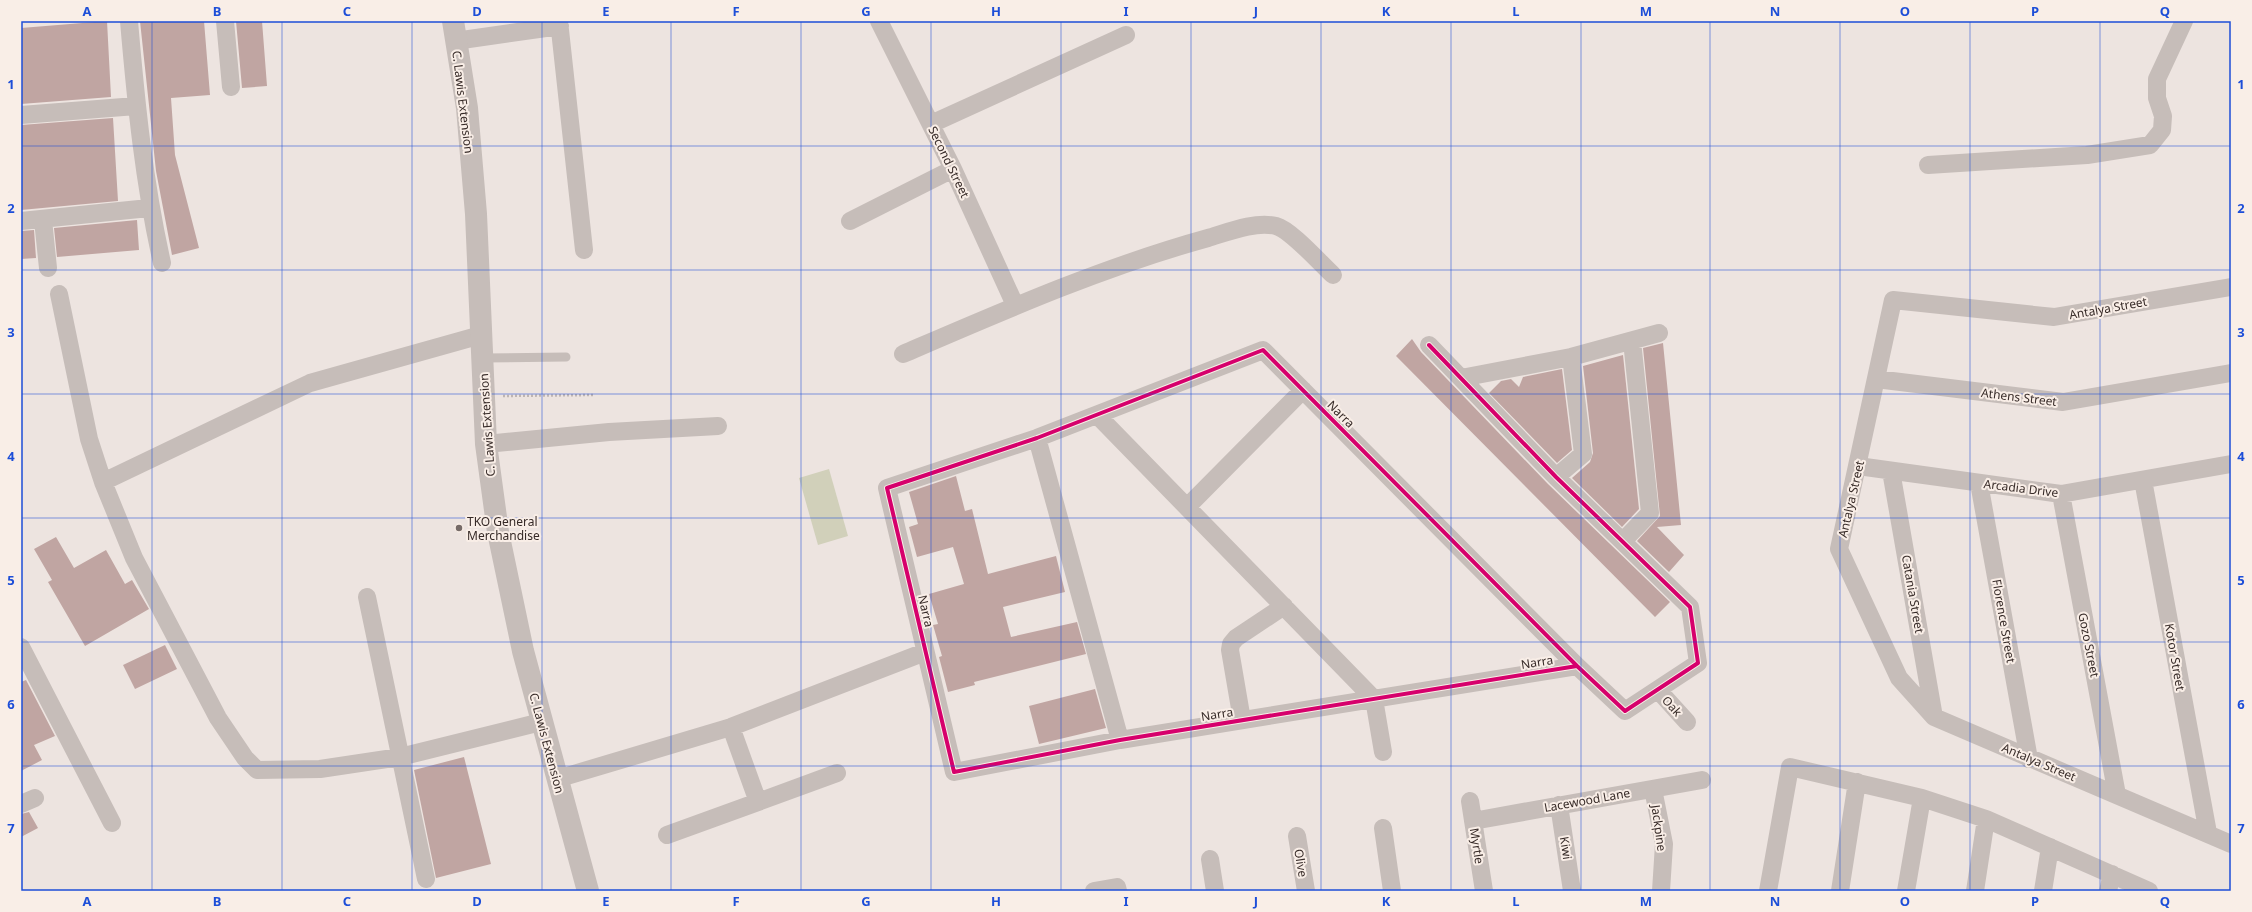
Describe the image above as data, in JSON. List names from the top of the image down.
{
  "streets": {
    "street": [
      "C. Lawis Extension",
      "Second Street",
      "Antalya Street",
      "Athens Street",
      "Narra",
      "Arcadia Drive",
      "Catania Street",
      "Florence Street",
      "Gozo Street",
      "Kotor Street",
      "Oak",
      "Lacewood Lane",
      "Jackpine",
      "Myrtle",
      "Kiwi",
      "Olive"
    ]
  },
  "crossings": [
    ["Antalya Street", "Athens Street"],
    ["Antalya Street", "Arcadia Drive"],
    ["Antalya Street", "Catania Street"],
    ["Antalya Street", "Florence Street"],
    ["Antalya Street", "Gozo Street"],
    ["Antalya Street", "Kotor Street"],
    ["Arcadia Drive", "Catania Street"],
    ["Arcadia Drive", "Florence Street"],
    ["Arcadia Drive", "Gozo Street"],
    ["Arcadia Drive", "Kotor Street"],
    ["Lacewood Lane", "Jackpine"],
    ["Lacewood Lane", "Myrtle"],
    ["Lacewood Lane", "Kiwi"]
  ],
  "places": ["TKO General Merchandise"],
  "grid": {
    "columns": [
      "A",
      "B",
      "C",
      "D",
      "E",
      "F",
      "G",
      "H",
      "I",
      "J",
      "K",
      "L",
      "M",
      "N",
      "O",
      "P",
      "Q"
    ],
    "rows": [
      "1",
      "2",
      "3",
      "4",
      "5",
      "6",
      "7"
    ]
  }
}
